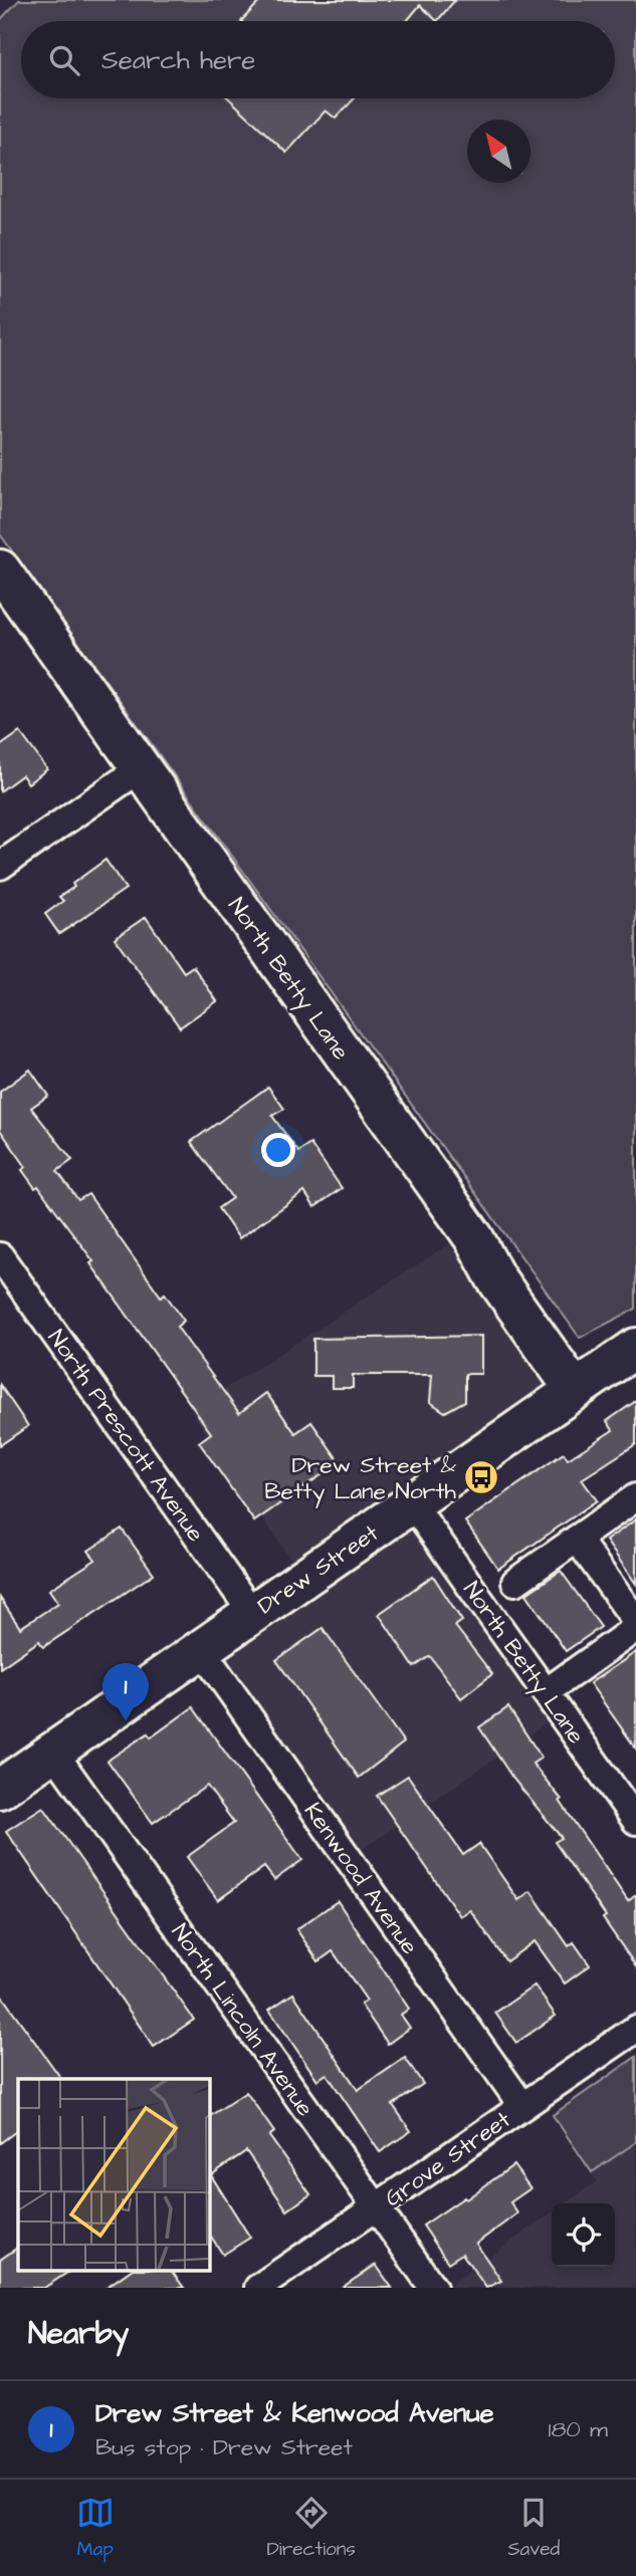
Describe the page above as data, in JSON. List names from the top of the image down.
{
  "streets": {
    "street": [
      "North Betty Lane",
      "North Prescott Avenue",
      "Drew Street",
      "Kenwood Avenue",
      "North Lincoln Avenue",
      "Grove Street"
    ]
  },
  "crossings": [
    ["North Betty Lane", "Drew Street"],
    ["North Prescott Avenue", "Drew Street"],
    ["Drew Street", "Kenwood Avenue"],
    ["Drew Street", "North Lincoln Avenue"],
    ["Kenwood Avenue", "Grove Street"],
    ["North Lincoln Avenue", "Grove Street"]
  ],
  "places": {
    "bus stop": ["Drew Street & Betty Lane North"]
  },
  "north": "top left",
  "page": {
    "search": "Search here",
    "pins": "1",
    "heading": "Nearby",
    "list": [
      {
        "mark": "1",
        "name": "Drew Street & Kenwood Avenue",
        "note": "Bus stop · Drew Street",
        "value": "180 m"
      }
    ],
    "nav": ["Map", "Directions", "Saved"]
  }
}
